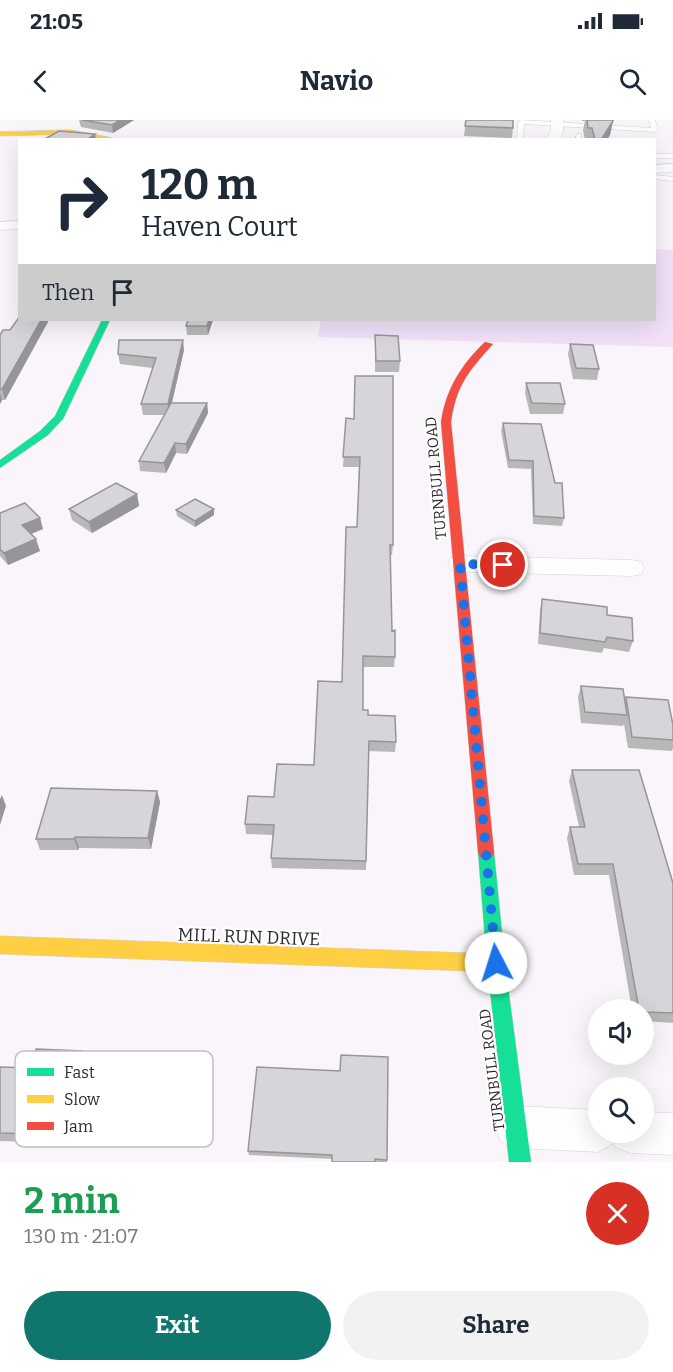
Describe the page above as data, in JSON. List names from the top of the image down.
{
  "streets": {
    "street": ["TURNBULL ROAD", "MILL RUN DRIVE"]
  },
  "crossings": [
    ["TURNBULL ROAD", "MILL RUN DRIVE"]
  ],
  "legend": ["Fast", "Slow", "Jam"],
  "page": {
    "status": "21:05",
    "header": "Navio",
    "turn": ["120 m", "Haven Court"],
    "then": "Then",
    "heading": ["2 min", "130 m · 21:07"],
    "buttons": ["Exit", "Share"]
  }
}
